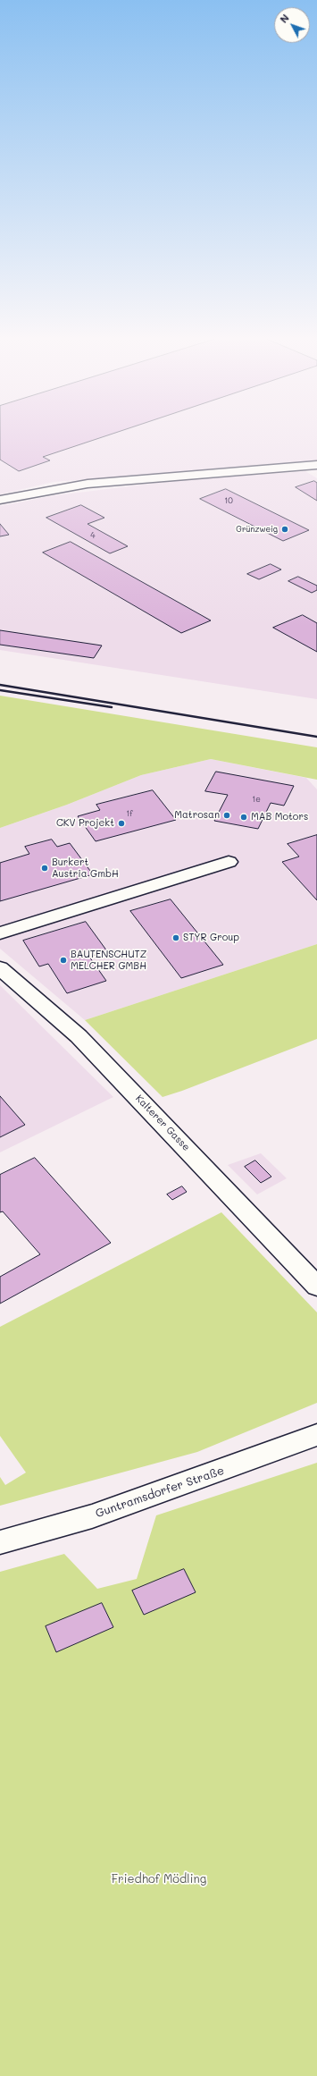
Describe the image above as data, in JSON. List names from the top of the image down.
{
  "streets": {
    "street": ["Kalterer Gasse", "Guntramsdorfer Straße"]
  },
  "parks": ["Friedhof Mödling"],
  "places": [
    "Grünzweig",
    "Matrosan",
    "MAB Motors",
    "CKV Projekt",
    "Burkert Austria GmbH",
    "STYR Group",
    "BAUTENSCHUTZ MELCHER GMBH"
  ],
  "house_numbers": [
    "10",
    "4",
    "1e",
    "1f"
  ],
  "north": "top left"
}
